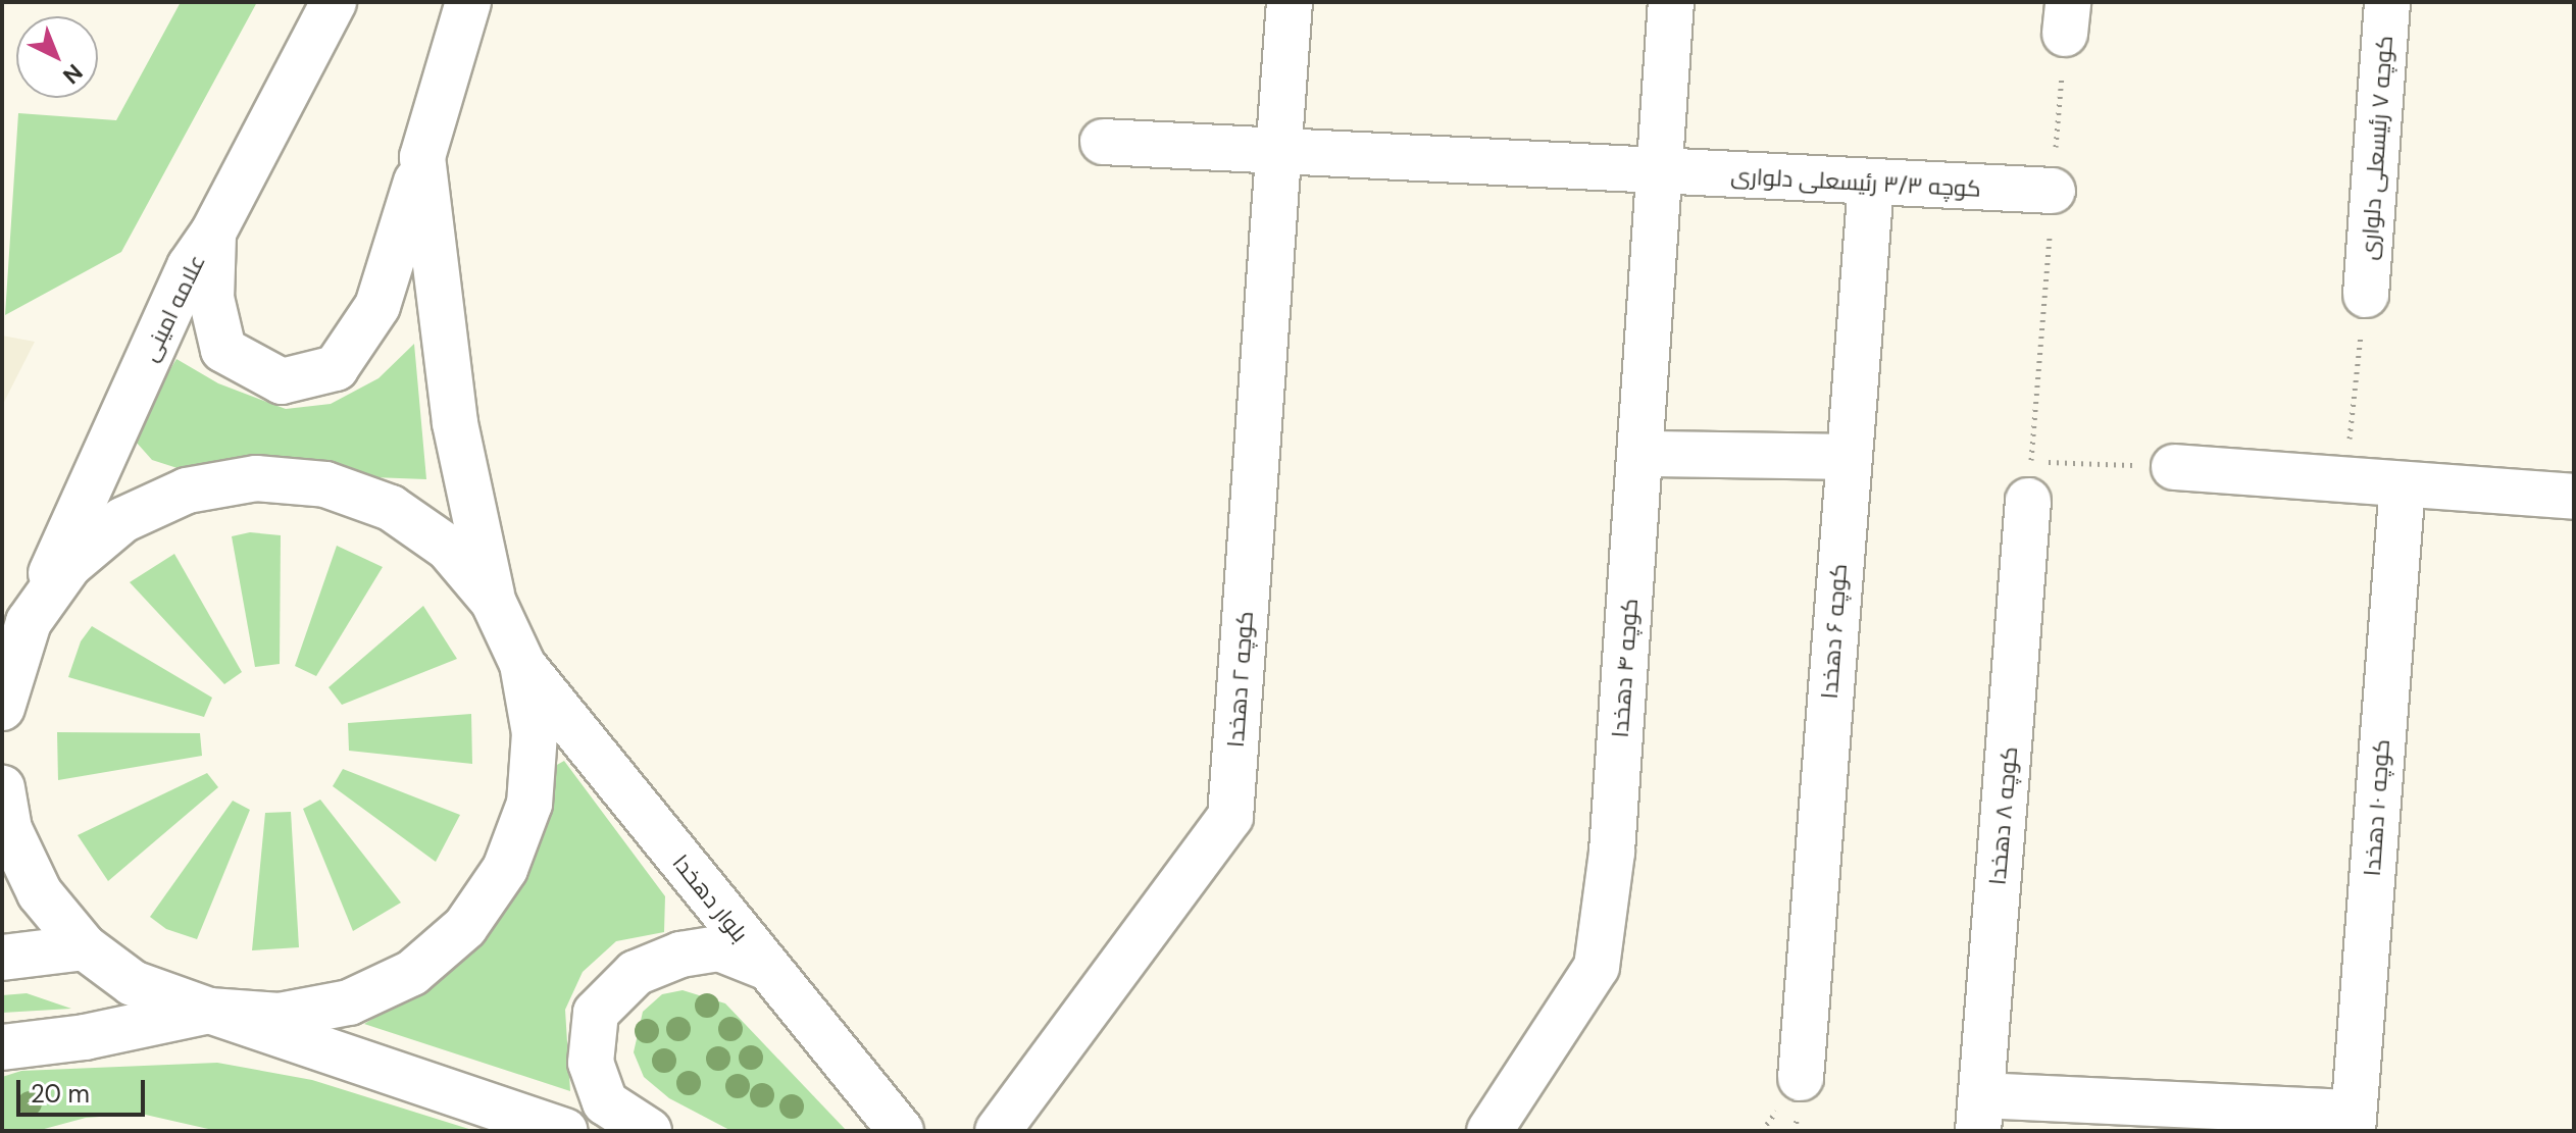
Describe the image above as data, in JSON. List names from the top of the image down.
{
  "streets": {
    "street": [
      "کوچه ۷ رئیسعلی دلواری",
      "کوچه ۳/۳ رئیسعلی دلواری",
      "علامه امینی",
      "کوچه ۶ دهخدا",
      "کوچه ۴ دهخدا",
      "کوچه ۲ دهخدا",
      "کوچه ۱۰ دهخدا",
      "کوچه ۸ دهخدا",
      "بلوار دهخدا"
    ]
  },
  "crossings": [
    ["کوچه ۳/۳ رئیسعلی دلواری", "کوچه ۶ دهخدا"],
    ["کوچه ۳/۳ رئیسعلی دلواری", "کوچه ۴ دهخدا"],
    ["کوچه ۳/۳ رئیسعلی دلواری", "کوچه ۲ دهخدا"]
  ],
  "scale_bar": "20 m",
  "north": "bottom right"
}
